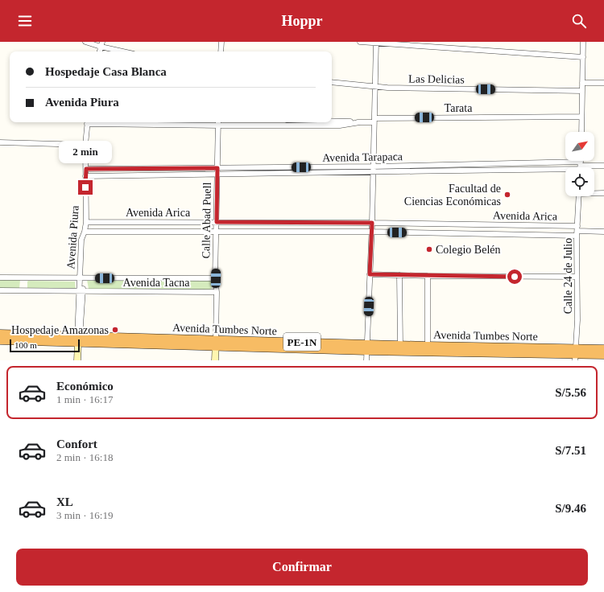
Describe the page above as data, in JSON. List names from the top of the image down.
{
  "streets": {
    "highway": ["Avenida Tumbes Norte", "PE-1N"],
    "main road": ["Calle Abad Puell", "Avenida Piura"],
    "street": [
      "Las Delicias",
      "Tarata",
      "Avenida Tarapaca",
      "Avenida Arica",
      "Calle 24 de Julio",
      "Avenida Tacna"
    ]
  },
  "crossings": [
    ["Avenida Tarapaca", "Calle Abad Puell"],
    ["Avenida Tarapaca", "Avenida Piura"],
    ["Avenida Arica", "Calle Abad Puell"],
    ["Avenida Arica", "Avenida Piura"],
    ["Avenida Arica", "Calle 24 de Julio"],
    ["Calle Abad Puell", "Avenida Tacna"],
    ["Calle Abad Puell", "Avenida Tumbes Norte"],
    ["Avenida Piura", "Avenida Tacna"],
    ["Avenida Piura", "Avenida Tumbes Norte"],
    ["Calle 24 de Julio", "Avenida Tumbes Norte"]
  ],
  "places": ["Facultad de Ciencias Económicas", "Colegio Belén", "Hospedaje Amazonas"],
  "scale_bar": "100 m",
  "north": "top right",
  "page": {
    "header": "Hoppr",
    "banner": ["Hospedaje Casa Blanca", "Avenida Piura"],
    "bubble": "2 min",
    "scale": "100 m",
    "list": [
      {
        "name": "Económico",
        "note": "1 min · 16:17",
        "value": "S/5.56"
      },
      {
        "name": "Confort",
        "note": "2 min · 16:18",
        "value": "S/7.51"
      },
      {
        "name": "XL",
        "note": "3 min · 16:19",
        "value": "S/9.46"
      }
    ],
    "buttons": "Confirmar"
  }
}
